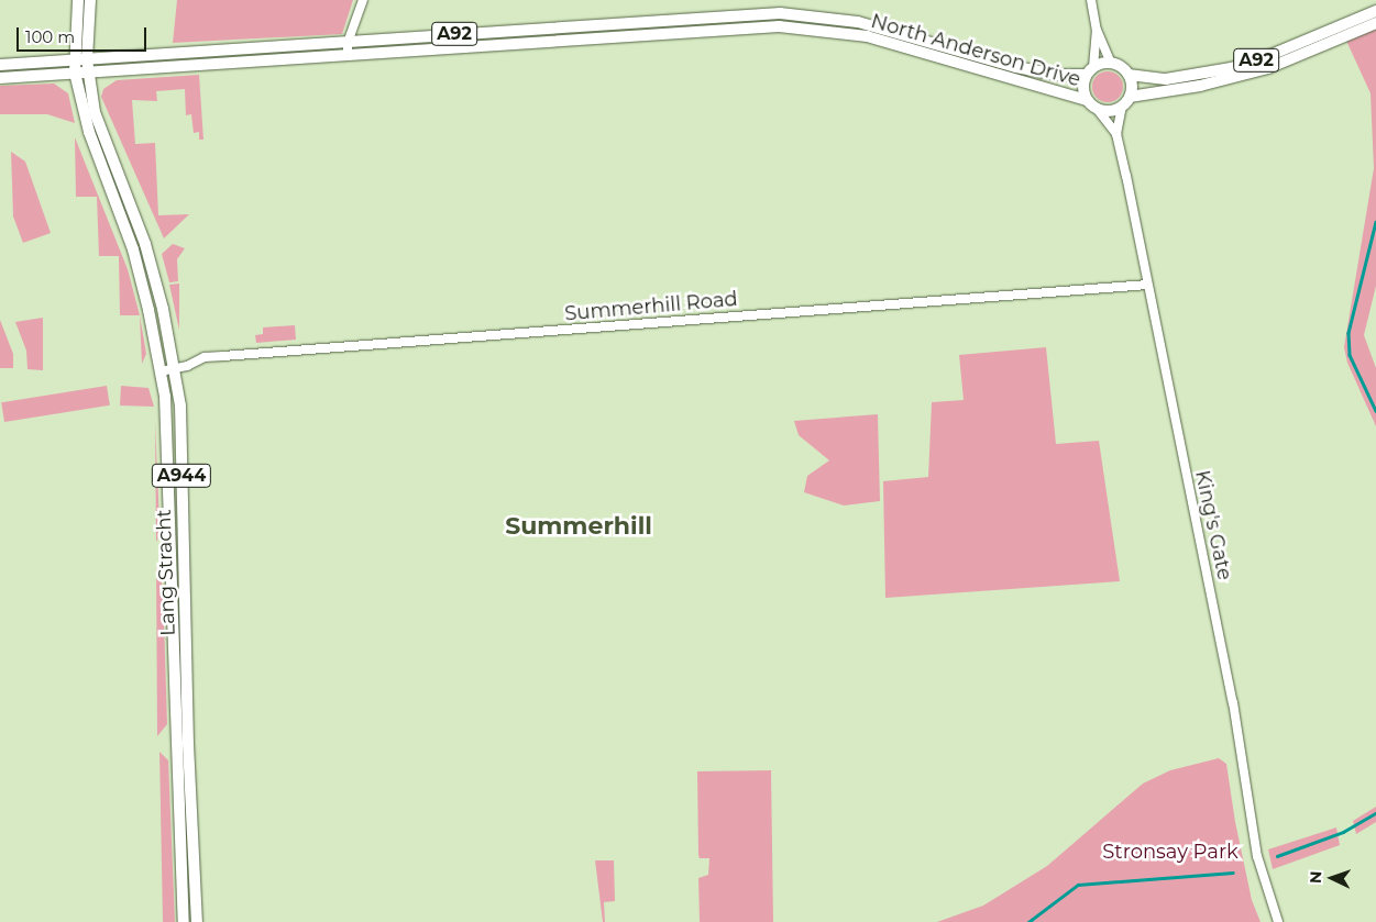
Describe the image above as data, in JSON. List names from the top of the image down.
{
  "streets": {
    "main road": [
      "A92",
      "North Anderson Drive",
      "A944",
      "Lang Stracht"
    ],
    "street": ["Summerhill Road", "King's Gate"]
  },
  "crossings": [
    ["A92", "North Anderson Drive"],
    ["A92", "King's Gate"],
    ["North Anderson Drive", "A944"],
    ["North Anderson Drive", "King's Gate"],
    ["North Anderson Drive", "Lang Stracht"],
    ["Summerhill Road", "King's Gate"],
    ["Summerhill Road", "Lang Stracht"],
    ["A944", "Lang Stracht"]
  ],
  "districts": ["Summerhill"],
  "parks": ["Stronsay Park"],
  "scale_bar": "100 m",
  "north": "left"
}
